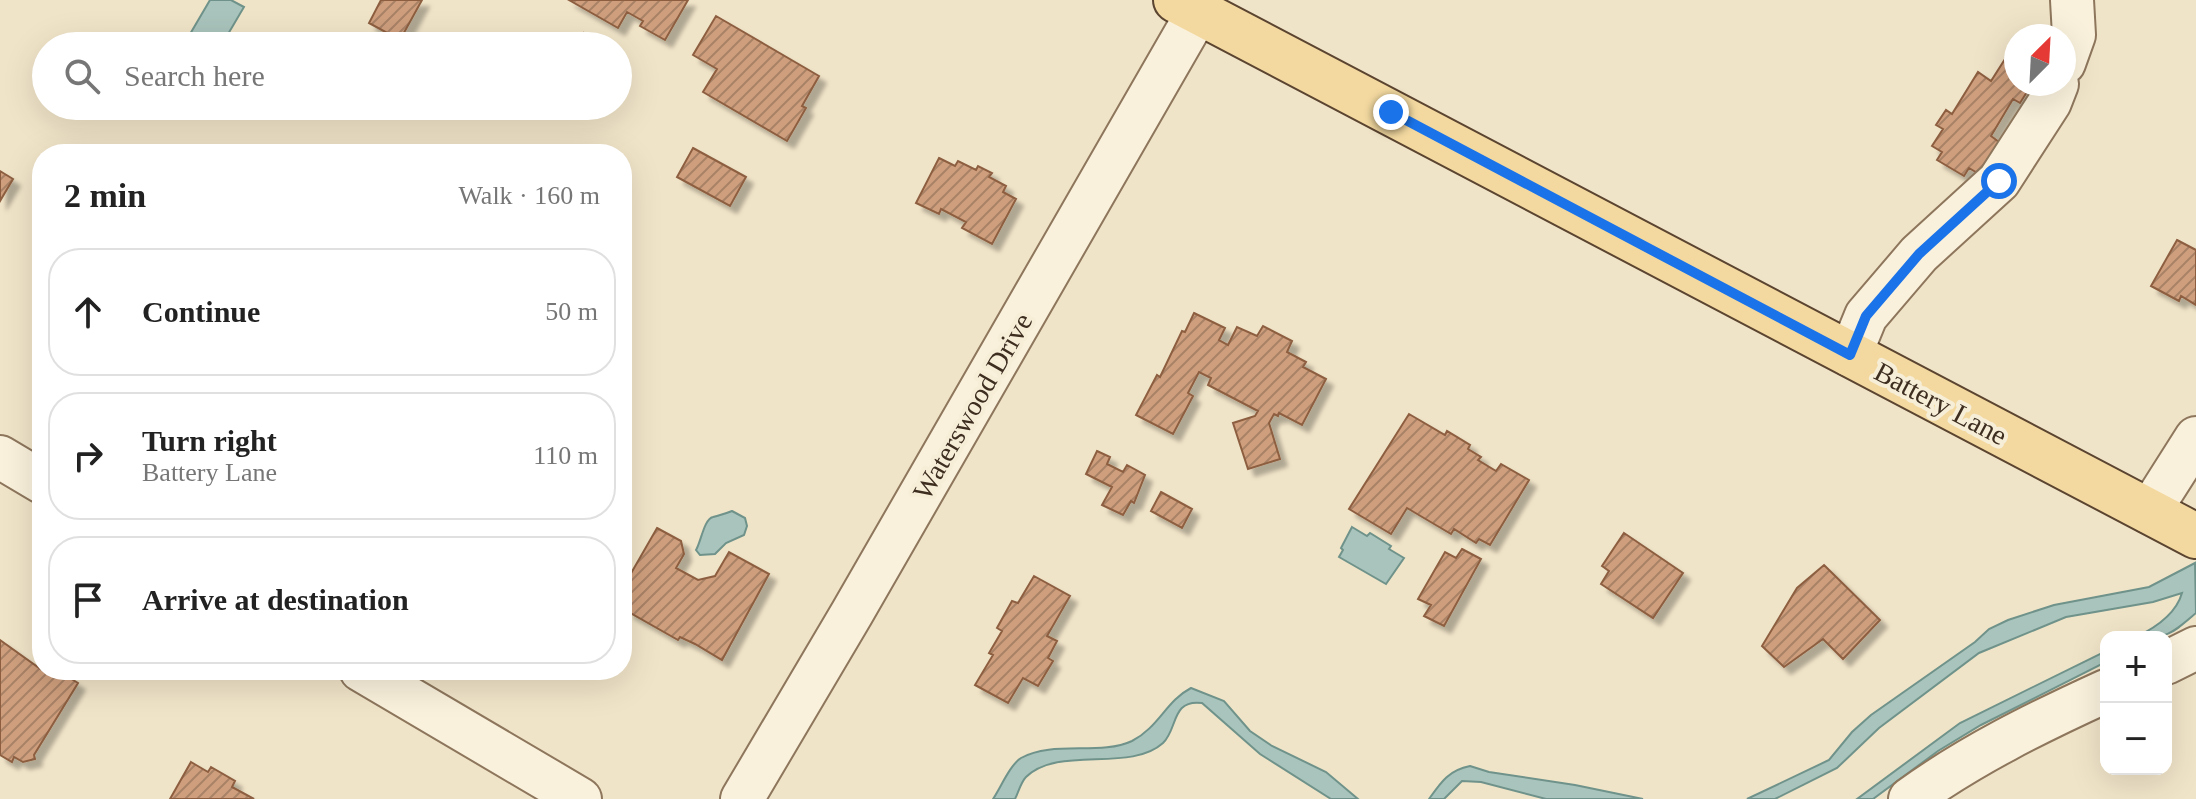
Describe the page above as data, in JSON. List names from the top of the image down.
{
  "streets": {
    "main road": ["Battery Lane"],
    "street": ["Waterswood Drive"]
  },
  "crossings": [
    ["Battery Lane", "Waterswood Drive"]
  ],
  "north": "top right",
  "page": {
    "search": "Search here",
    "heading": ["2 min", "Walk · 160 m"],
    "list": [
      ["Continue", "50 m"],
      ["Turn right", "Battery Lane", "110 m"],
      "Arrive at destination"
    ],
    "map_buttons": ["+", "−"]
  }
}
